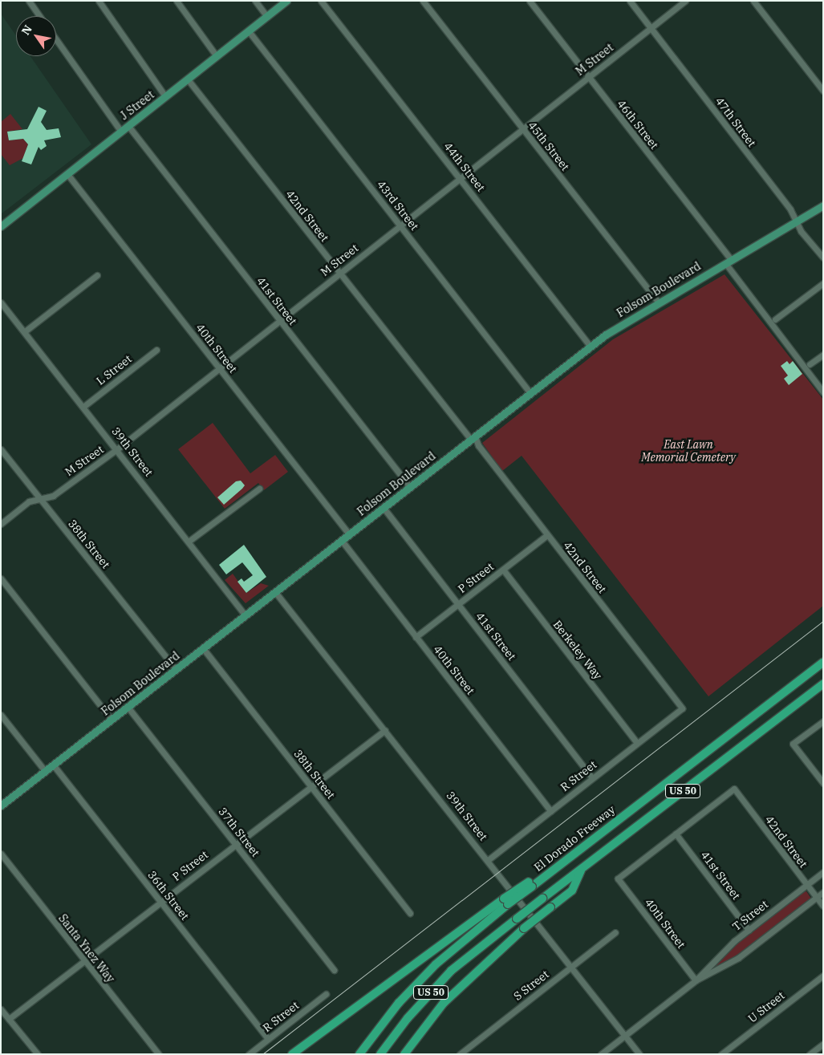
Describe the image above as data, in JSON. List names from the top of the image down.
{
  "streets": {
    "highway": ["US 50", "El Dorado Freeway"],
    "main road": ["J Street", "Folsom Boulevard"],
    "street": [
      "M Street",
      "47th Street",
      "46th Street",
      "45th Street",
      "44th Street",
      "43rd Street",
      "42nd Street",
      "41st Street",
      "40th Street",
      "L Street",
      "39th Street",
      "38th Street",
      "P Street",
      "Berkeley Way",
      "R Street",
      "37th Street",
      "36th Street",
      "T Street",
      "Santa Ynez Way",
      "S Street",
      "U Street"
    ]
  },
  "crossings": [
    ["M Street", "47th Street"],
    ["M Street", "46th Street"],
    ["M Street", "45th Street"],
    ["M Street", "44th Street"],
    ["M Street", "43rd Street"],
    ["M Street", "42nd Street"],
    ["M Street", "41st Street"],
    ["M Street", "40th Street"],
    ["M Street", "39th Street"],
    ["M Street", "38th Street"],
    ["J Street", "43rd Street"],
    ["J Street", "42nd Street"],
    ["J Street", "41st Street"],
    ["J Street", "40th Street"],
    ["47th Street", "Folsom Boulevard"],
    ["46th Street", "Folsom Boulevard"],
    ["45th Street", "Folsom Boulevard"],
    ["44th Street", "Folsom Boulevard"],
    ["43rd Street", "Folsom Boulevard"],
    ["42nd Street", "Folsom Boulevard"],
    ["42nd Street", "41st Street"],
    ["42nd Street", "40th Street"],
    ["42nd Street", "P Street"],
    ["42nd Street", "R Street"],
    ["42nd Street", "T Street"],
    ["Folsom Boulevard", "41st Street"],
    ["Folsom Boulevard", "40th Street"],
    ["Folsom Boulevard", "39th Street"],
    ["Folsom Boulevard", "38th Street"],
    ["Folsom Boulevard", "37th Street"],
    ["Folsom Boulevard", "36th Street"],
    ["41st Street", "40th Street"],
    ["41st Street", "P Street"],
    ["41st Street", "R Street"],
    ["41st Street", "T Street"],
    ["40th Street", "P Street"],
    ["40th Street", "R Street"],
    ["40th Street", "T Street"],
    ["L Street", "39th Street"],
    ["39th Street", "P Street"],
    ["39th Street", "R Street"],
    ["39th Street", "T Street"],
    ["39th Street", "S Street"],
    ["38th Street", "P Street"],
    ["P Street", "Berkeley Way"],
    ["P Street", "37th Street"],
    ["P Street", "36th Street"],
    ["P Street", "Santa Ynez Way"],
    ["Berkeley Way", "R Street"],
    ["R Street", "36th Street"],
    ["US 50", "El Dorado Freeway"]
  ],
  "parks": ["East Lawn Memorial Cemetery"],
  "north": "top left"
}
